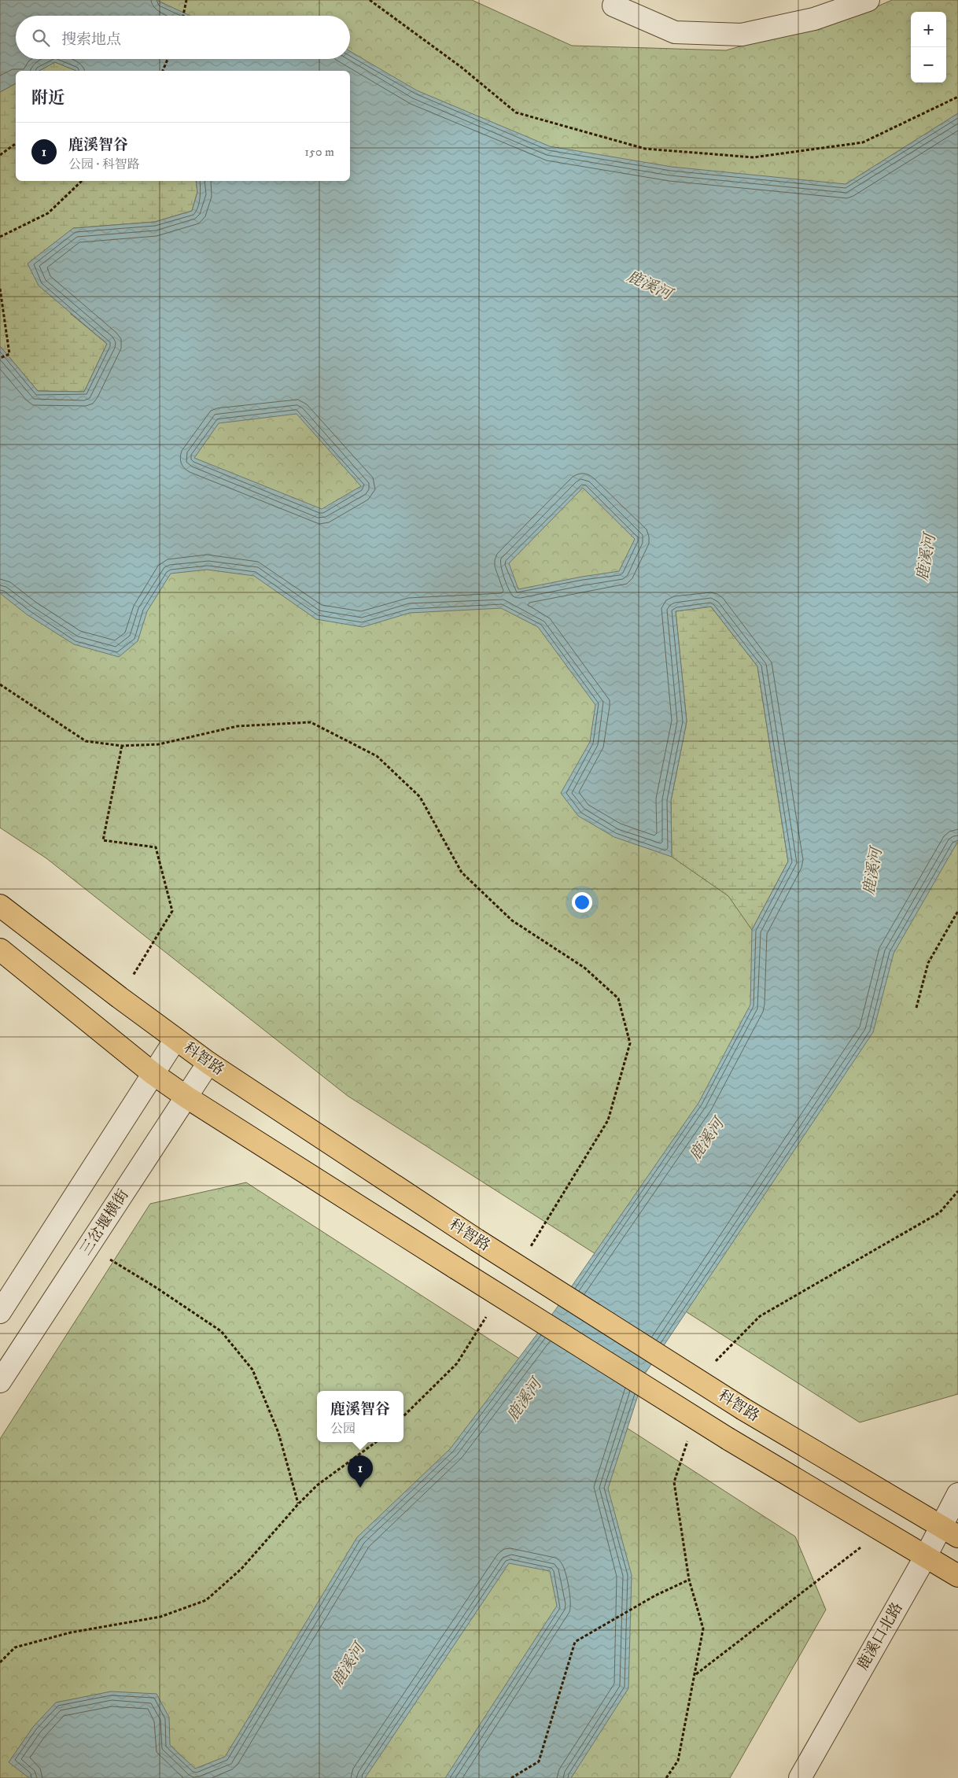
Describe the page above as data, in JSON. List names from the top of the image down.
{
  "streets": {
    "main road": ["科智路"],
    "street": ["三岔堰横街", "鹿溪口北路"]
  },
  "crossings": [
    ["科智路", "三岔堰横街"],
    ["科智路", "鹿溪口北路"]
  ],
  "water": ["鹿溪河"],
  "page": {
    "map_buttons": ["+", "−"],
    "search": "搜索地点",
    "heading": "附近",
    "list": [
      {
        "mark": "1",
        "name": "鹿溪智谷",
        "note": "公园 · 科智路",
        "value": "150 m"
      }
    ],
    "popup": ["鹿溪智谷", "公园"],
    "pins": "1"
  }
}
